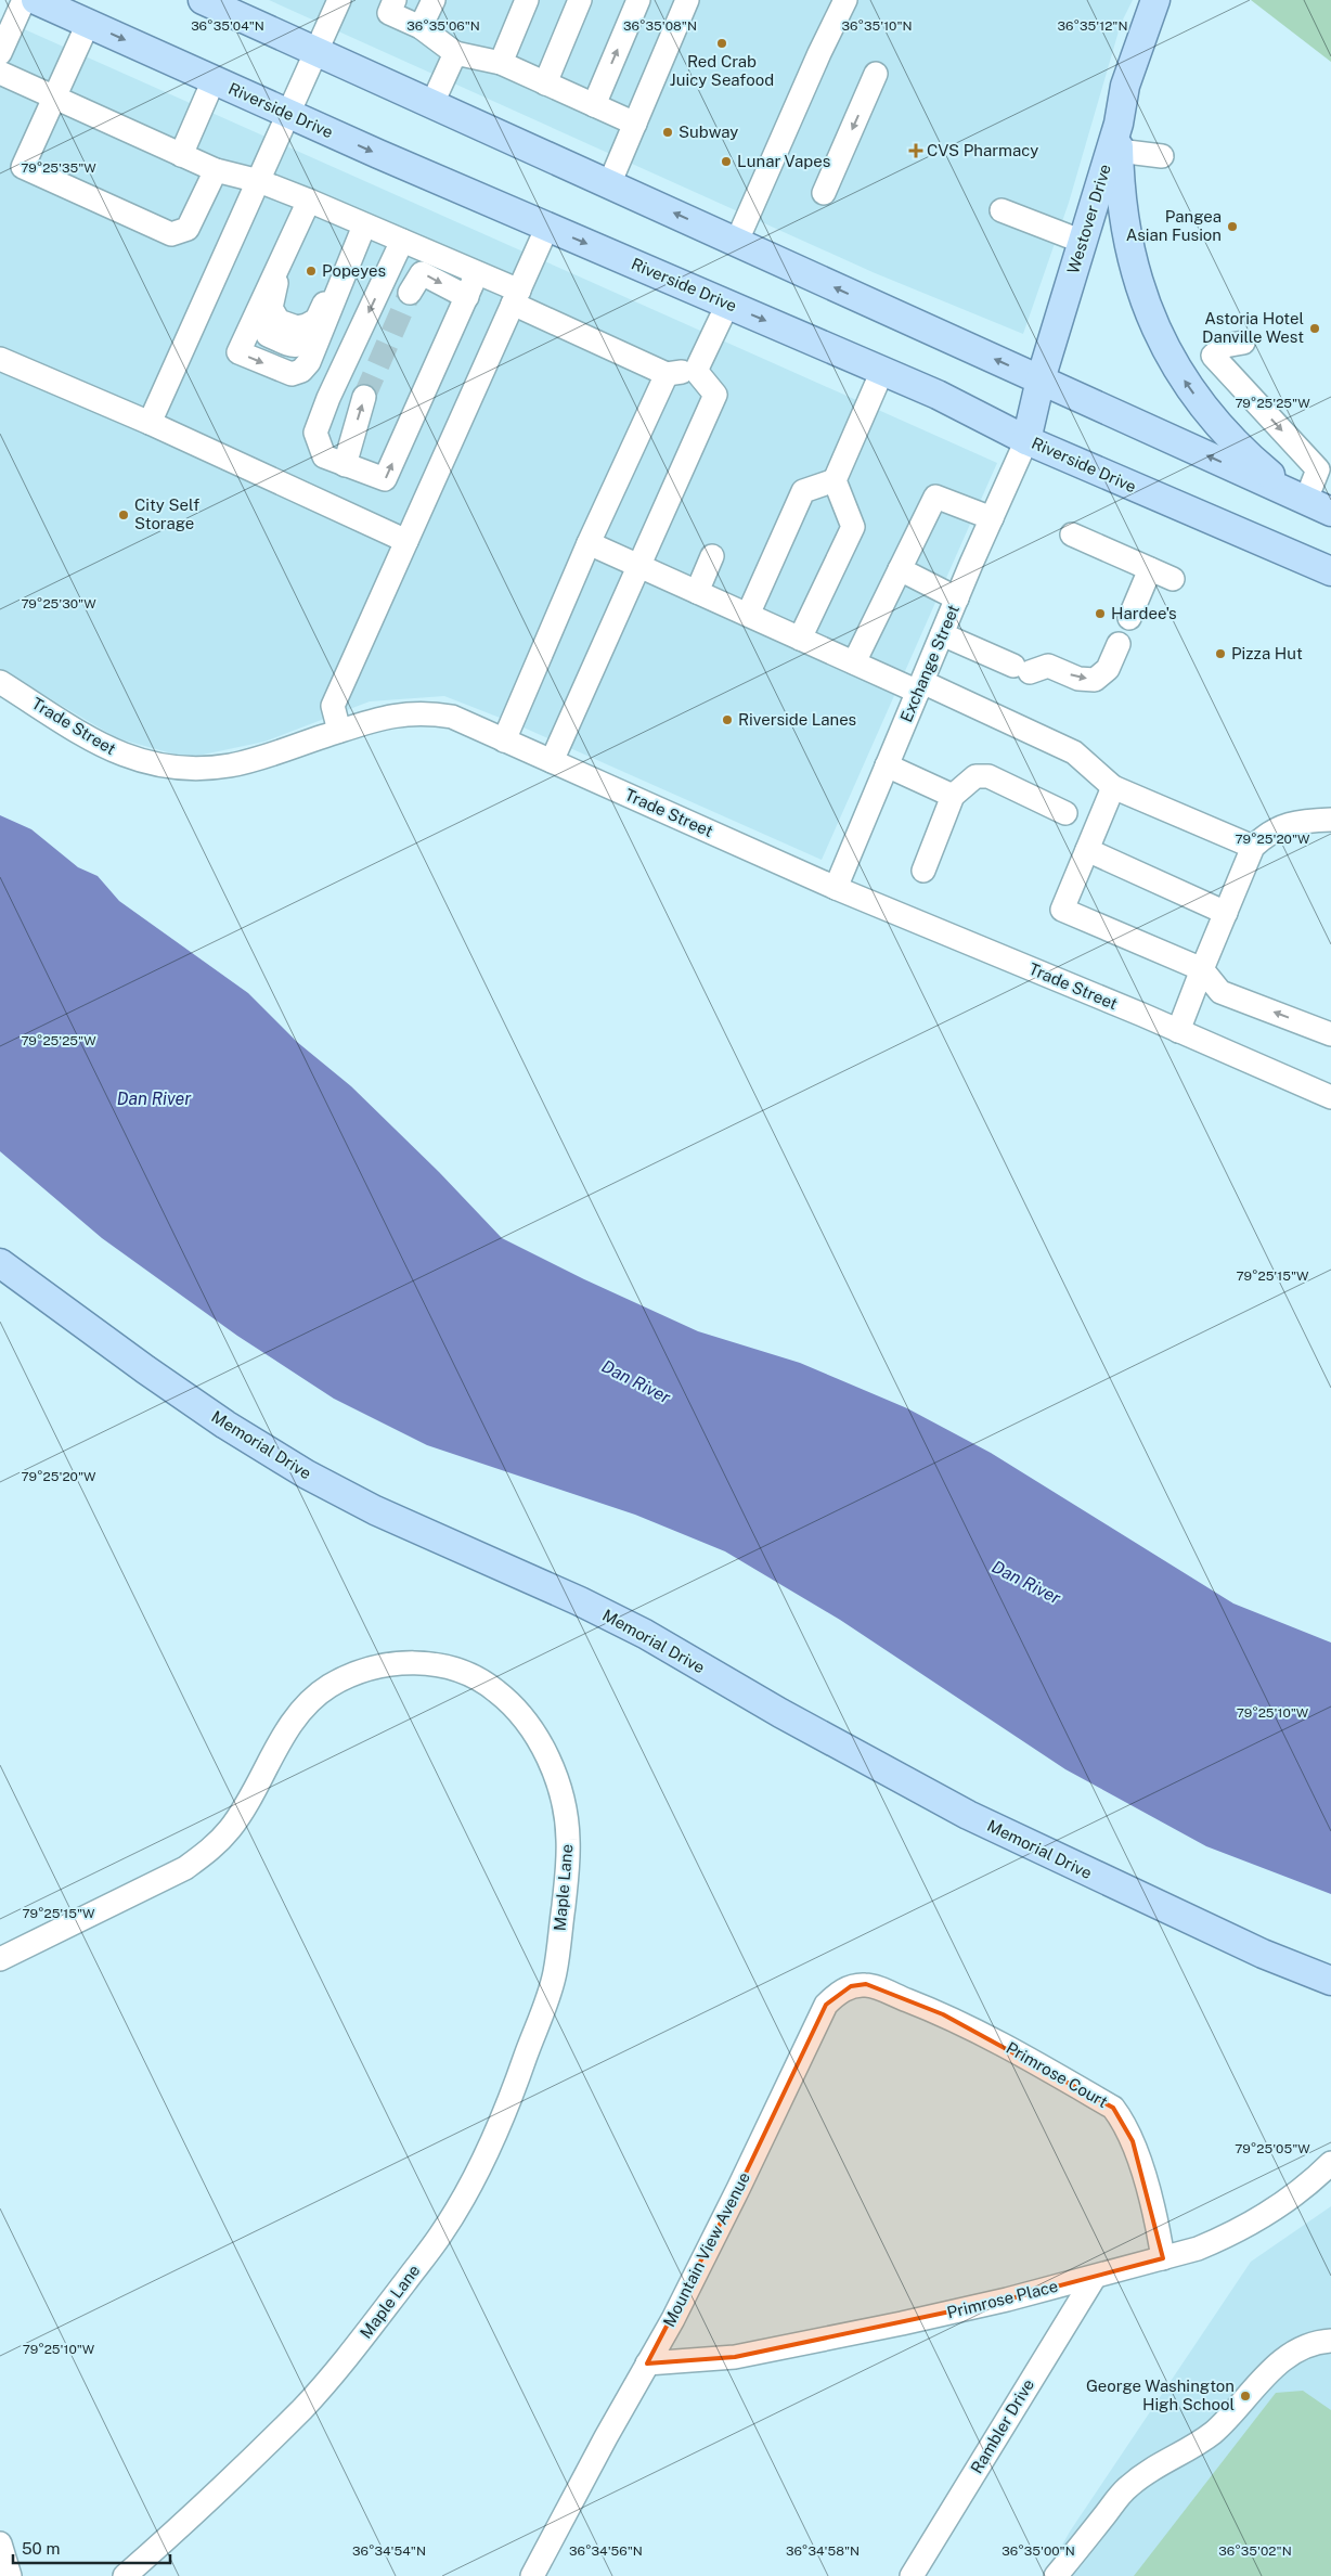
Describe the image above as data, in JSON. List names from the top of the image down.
{
  "streets": {
    "main road": ["Riverside Drive", "Westover Drive", "Memorial Drive"],
    "street": [
      "Exchange Street",
      "Trade Street",
      "Maple Lane",
      "Primrose Court",
      "Mountain View Avenue",
      "Primrose Place",
      "Rambler Drive"
    ]
  },
  "crossings": [
    ["Riverside Drive", "Westover Drive"],
    ["Riverside Drive", "Exchange Street"],
    ["Westover Drive", "Exchange Street"],
    ["Exchange Street", "Trade Street"],
    ["Primrose Court", "Mountain View Avenue"],
    ["Primrose Court", "Primrose Place"],
    ["Mountain View Avenue", "Primrose Place"],
    ["Primrose Place", "Rambler Drive"]
  ],
  "water": ["Dan River"],
  "places": {
    "other": [
      "Red Crab Juicy Seafood",
      "Subway",
      "Lunar Vapes",
      "Pangea Asian Fusion",
      "Popeyes",
      "Astoria Hotel Danville West",
      "City Self Storage",
      "Hardee's",
      "Pizza Hut",
      "Riverside Lanes",
      "George Washington High School"
    ],
    "health": ["CVS Pharmacy"]
  },
  "scale_bar": "50 m",
  "coordinates": [
    "36°35'04\"N",
    "36°35'06\"N",
    "36°35'10\"N",
    "36°35'12\"N",
    "36°35'08\"N",
    "79°25'35\"W",
    "79°25'25\"W",
    "79°25'30\"W",
    "79°25'20\"W",
    "79°25'15\"W",
    "79°25'10\"W",
    "79°25'05\"W",
    "36°34'54\"N",
    "36°34'56\"N",
    "36°34'58\"N",
    "36°35'00\"N",
    "36°35'02\"N"
  ]
}
